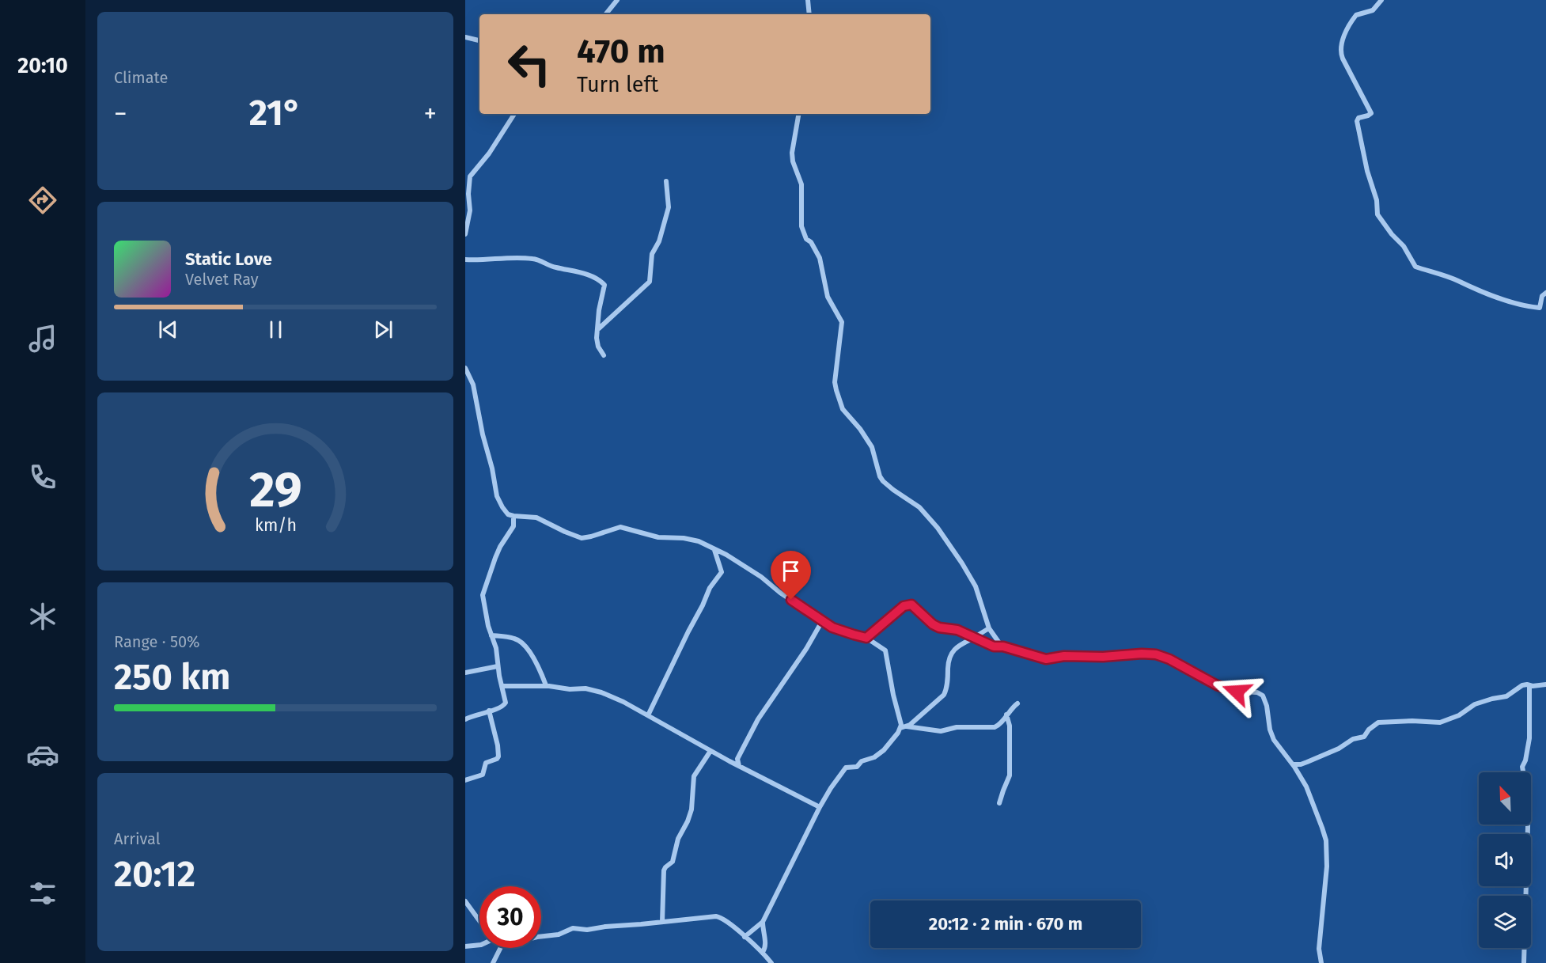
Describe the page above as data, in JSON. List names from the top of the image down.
{
  "north": "top left",
  "page": {
    "tabs": "20:10",
    "tile": [
      "Climate",
      ["Range · 50%", "250 km"],
      ["Arrival", "20:12"]
    ],
    "turn": ["470 m", "Turn left"],
    "heat": ["−", "21°", "+"],
    "song": ["Static Love", "Velvet Ray"],
    "limit": "30",
    "trip": "20:12 · 2 min · 670 m",
    "gauge": ["29", "km/h"]
  }
}
